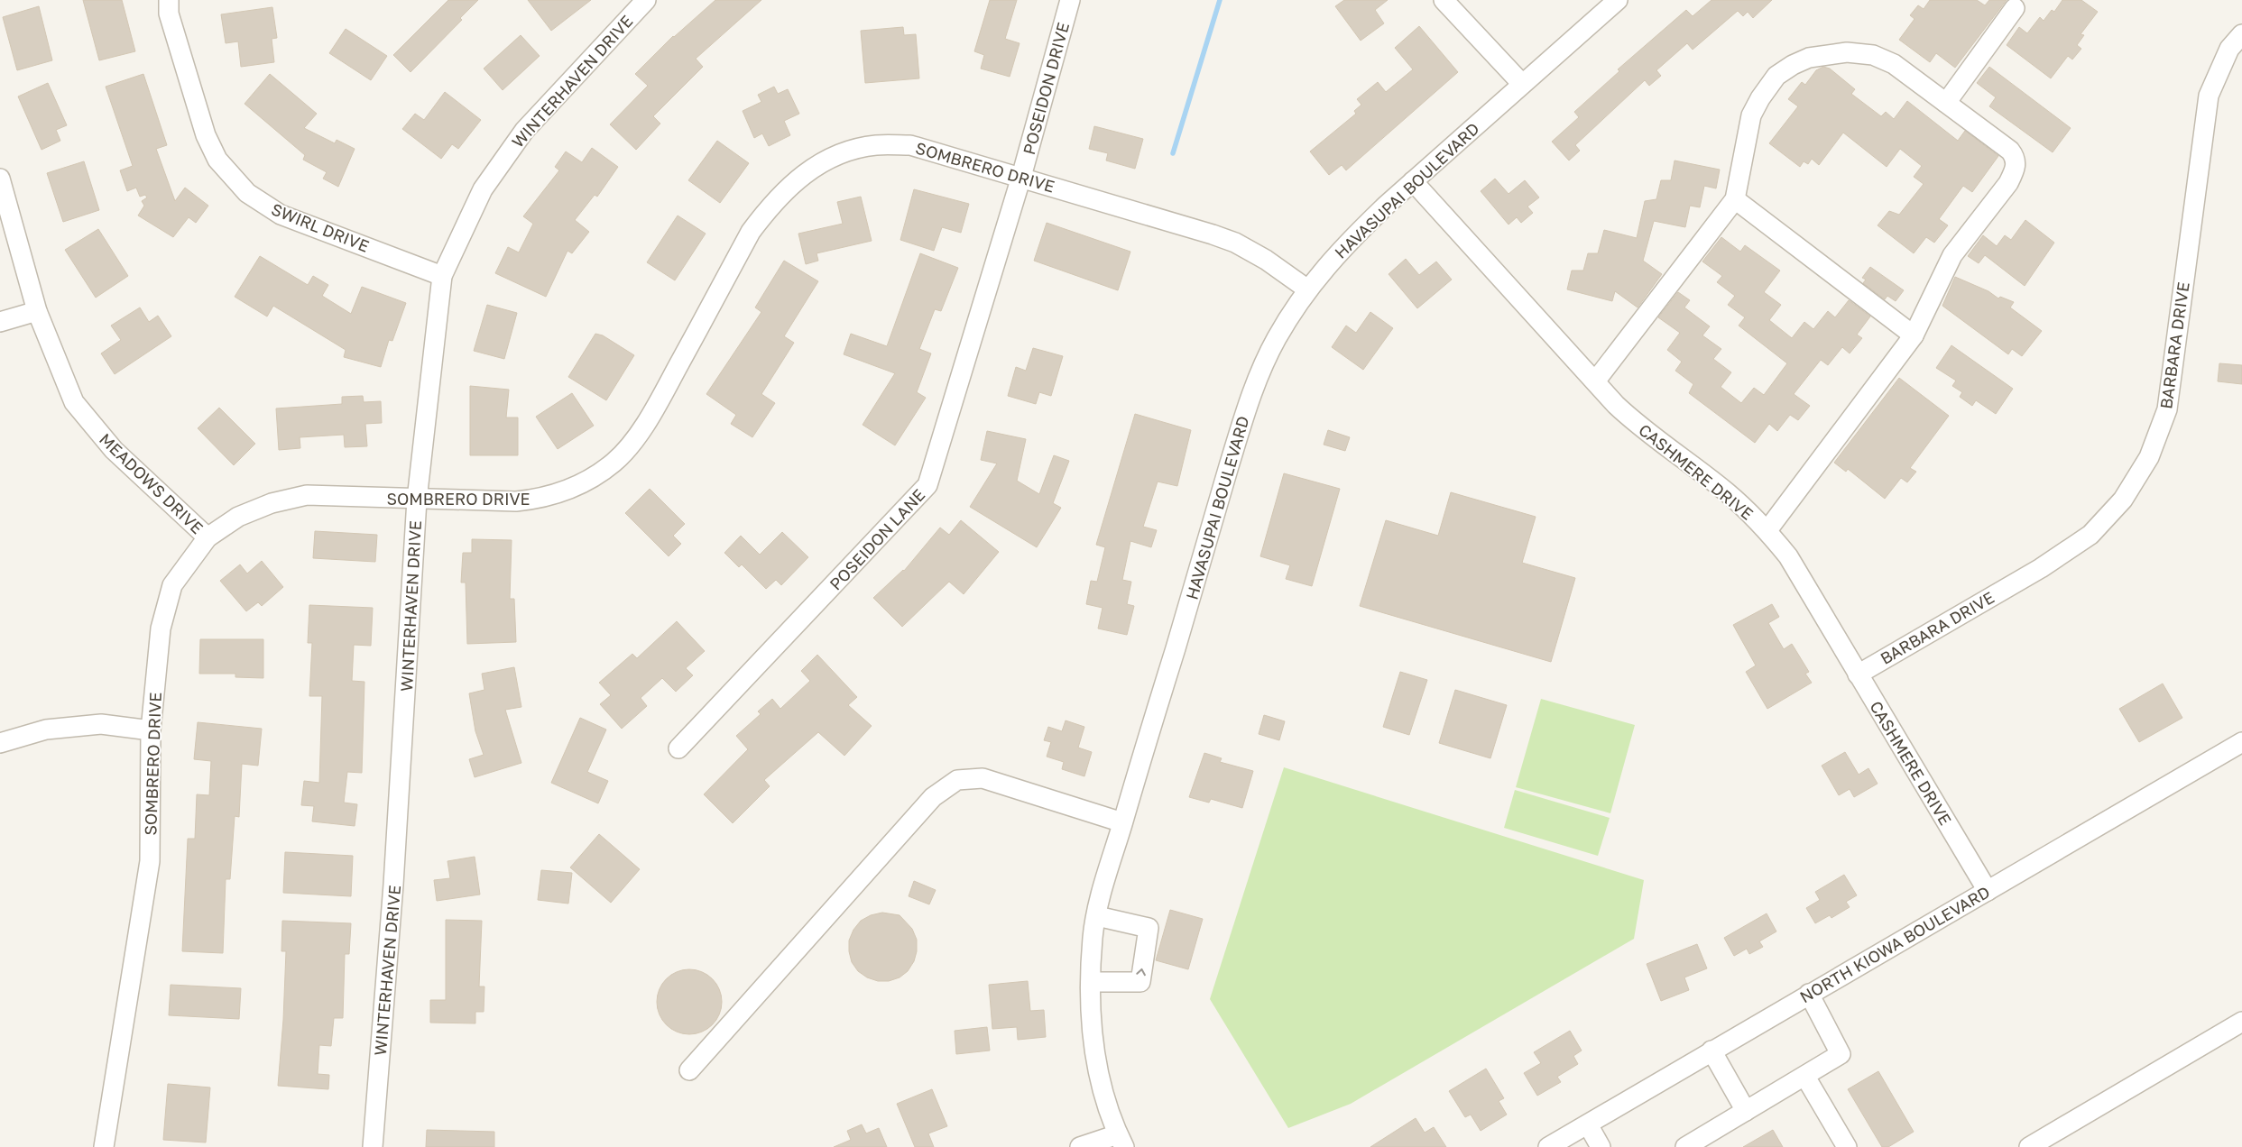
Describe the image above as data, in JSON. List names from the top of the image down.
{
  "streets": {
    "street": [
      "WINTERHAVEN DRIVE",
      "POSEIDON DRIVE",
      "SOMBRERO DRIVE",
      "HAVASUPAI BOULEVARD",
      "SWIRL DRIVE",
      "BARBARA DRIVE",
      "CASHMERE DRIVE",
      "MEADOWS DRIVE",
      "POSEIDON LANE",
      "NORTH KIOWA BOULEVARD"
    ]
  },
  "crossings": [
    ["WINTERHAVEN DRIVE", "SOMBRERO DRIVE"],
    ["WINTERHAVEN DRIVE", "SWIRL DRIVE"],
    ["POSEIDON DRIVE", "SOMBRERO DRIVE"],
    ["POSEIDON DRIVE", "POSEIDON LANE"],
    ["SOMBRERO DRIVE", "HAVASUPAI BOULEVARD"],
    ["SOMBRERO DRIVE", "MEADOWS DRIVE"],
    ["SOMBRERO DRIVE", "POSEIDON LANE"],
    ["HAVASUPAI BOULEVARD", "CASHMERE DRIVE"],
    ["BARBARA DRIVE", "CASHMERE DRIVE"],
    ["CASHMERE DRIVE", "NORTH KIOWA BOULEVARD"]
  ]
}
